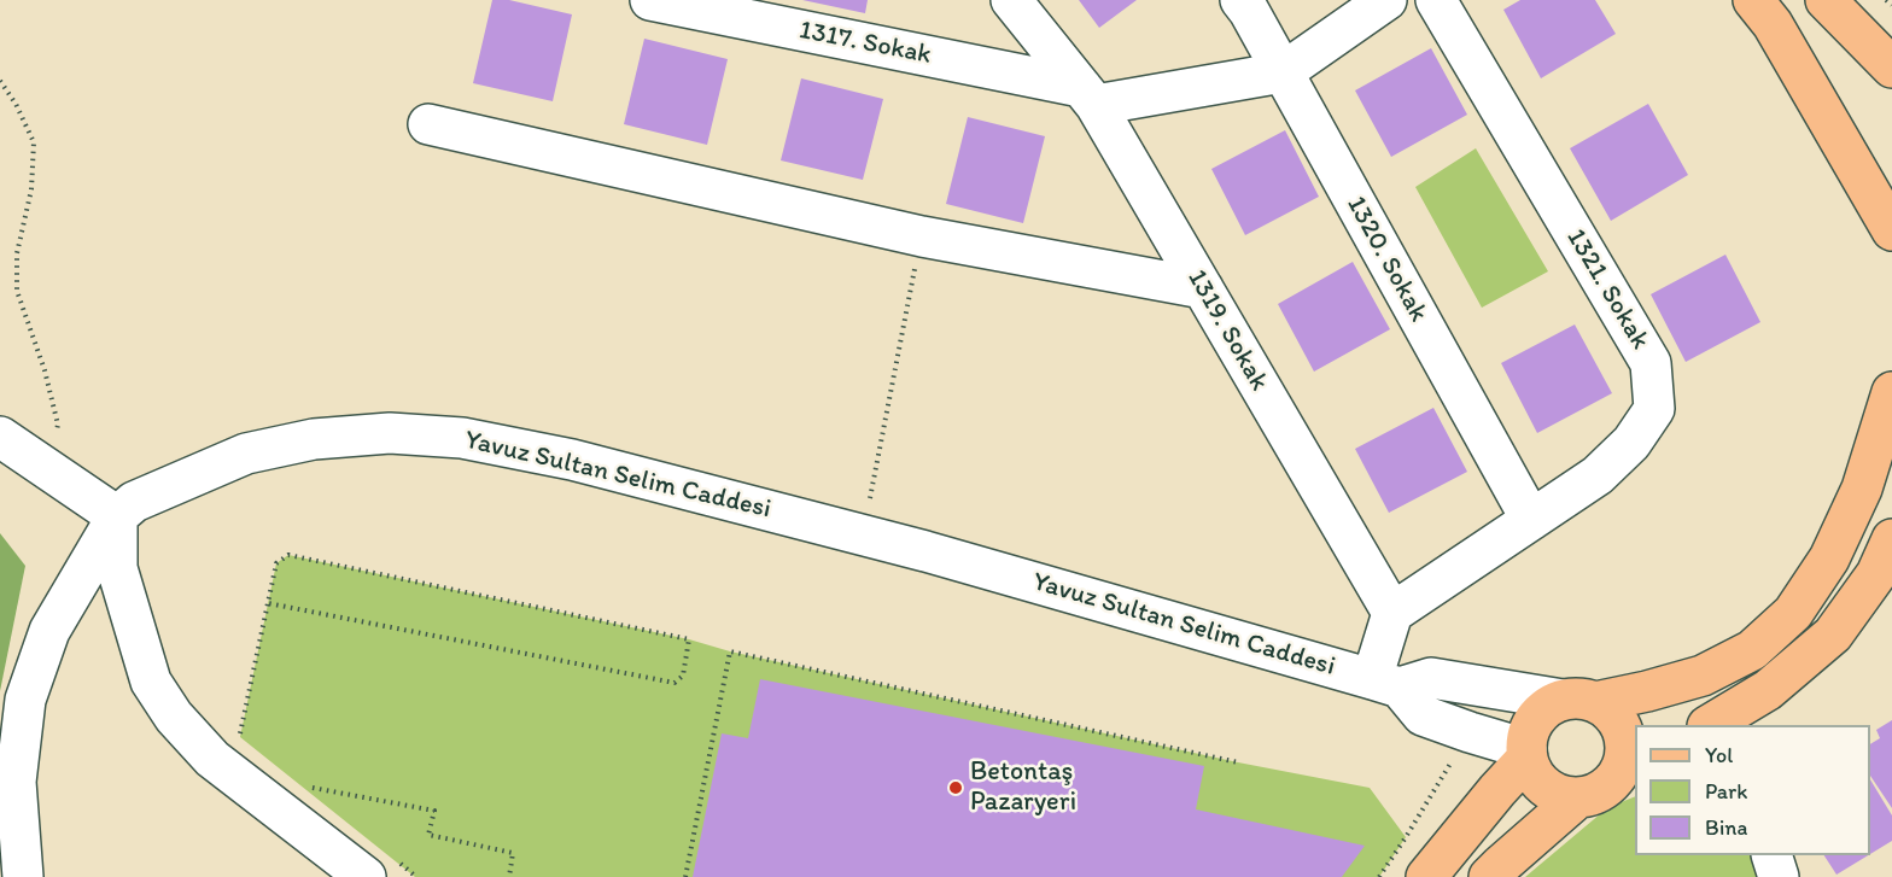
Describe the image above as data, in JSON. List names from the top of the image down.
{
  "streets": {
    "street": [
      "1317. Sokak",
      "1320. Sokak",
      "1321. Sokak",
      "1319. Sokak",
      "Yavuz Sultan Selim Caddesi"
    ]
  },
  "crossings": [
    ["1317. Sokak", "1319. Sokak"],
    ["1320. Sokak", "1321. Sokak"],
    ["1321. Sokak", "1319. Sokak"]
  ],
  "places": ["Betontaş Pazaryeri"],
  "legend": ["Yol", "Park", "Bina"]
}
